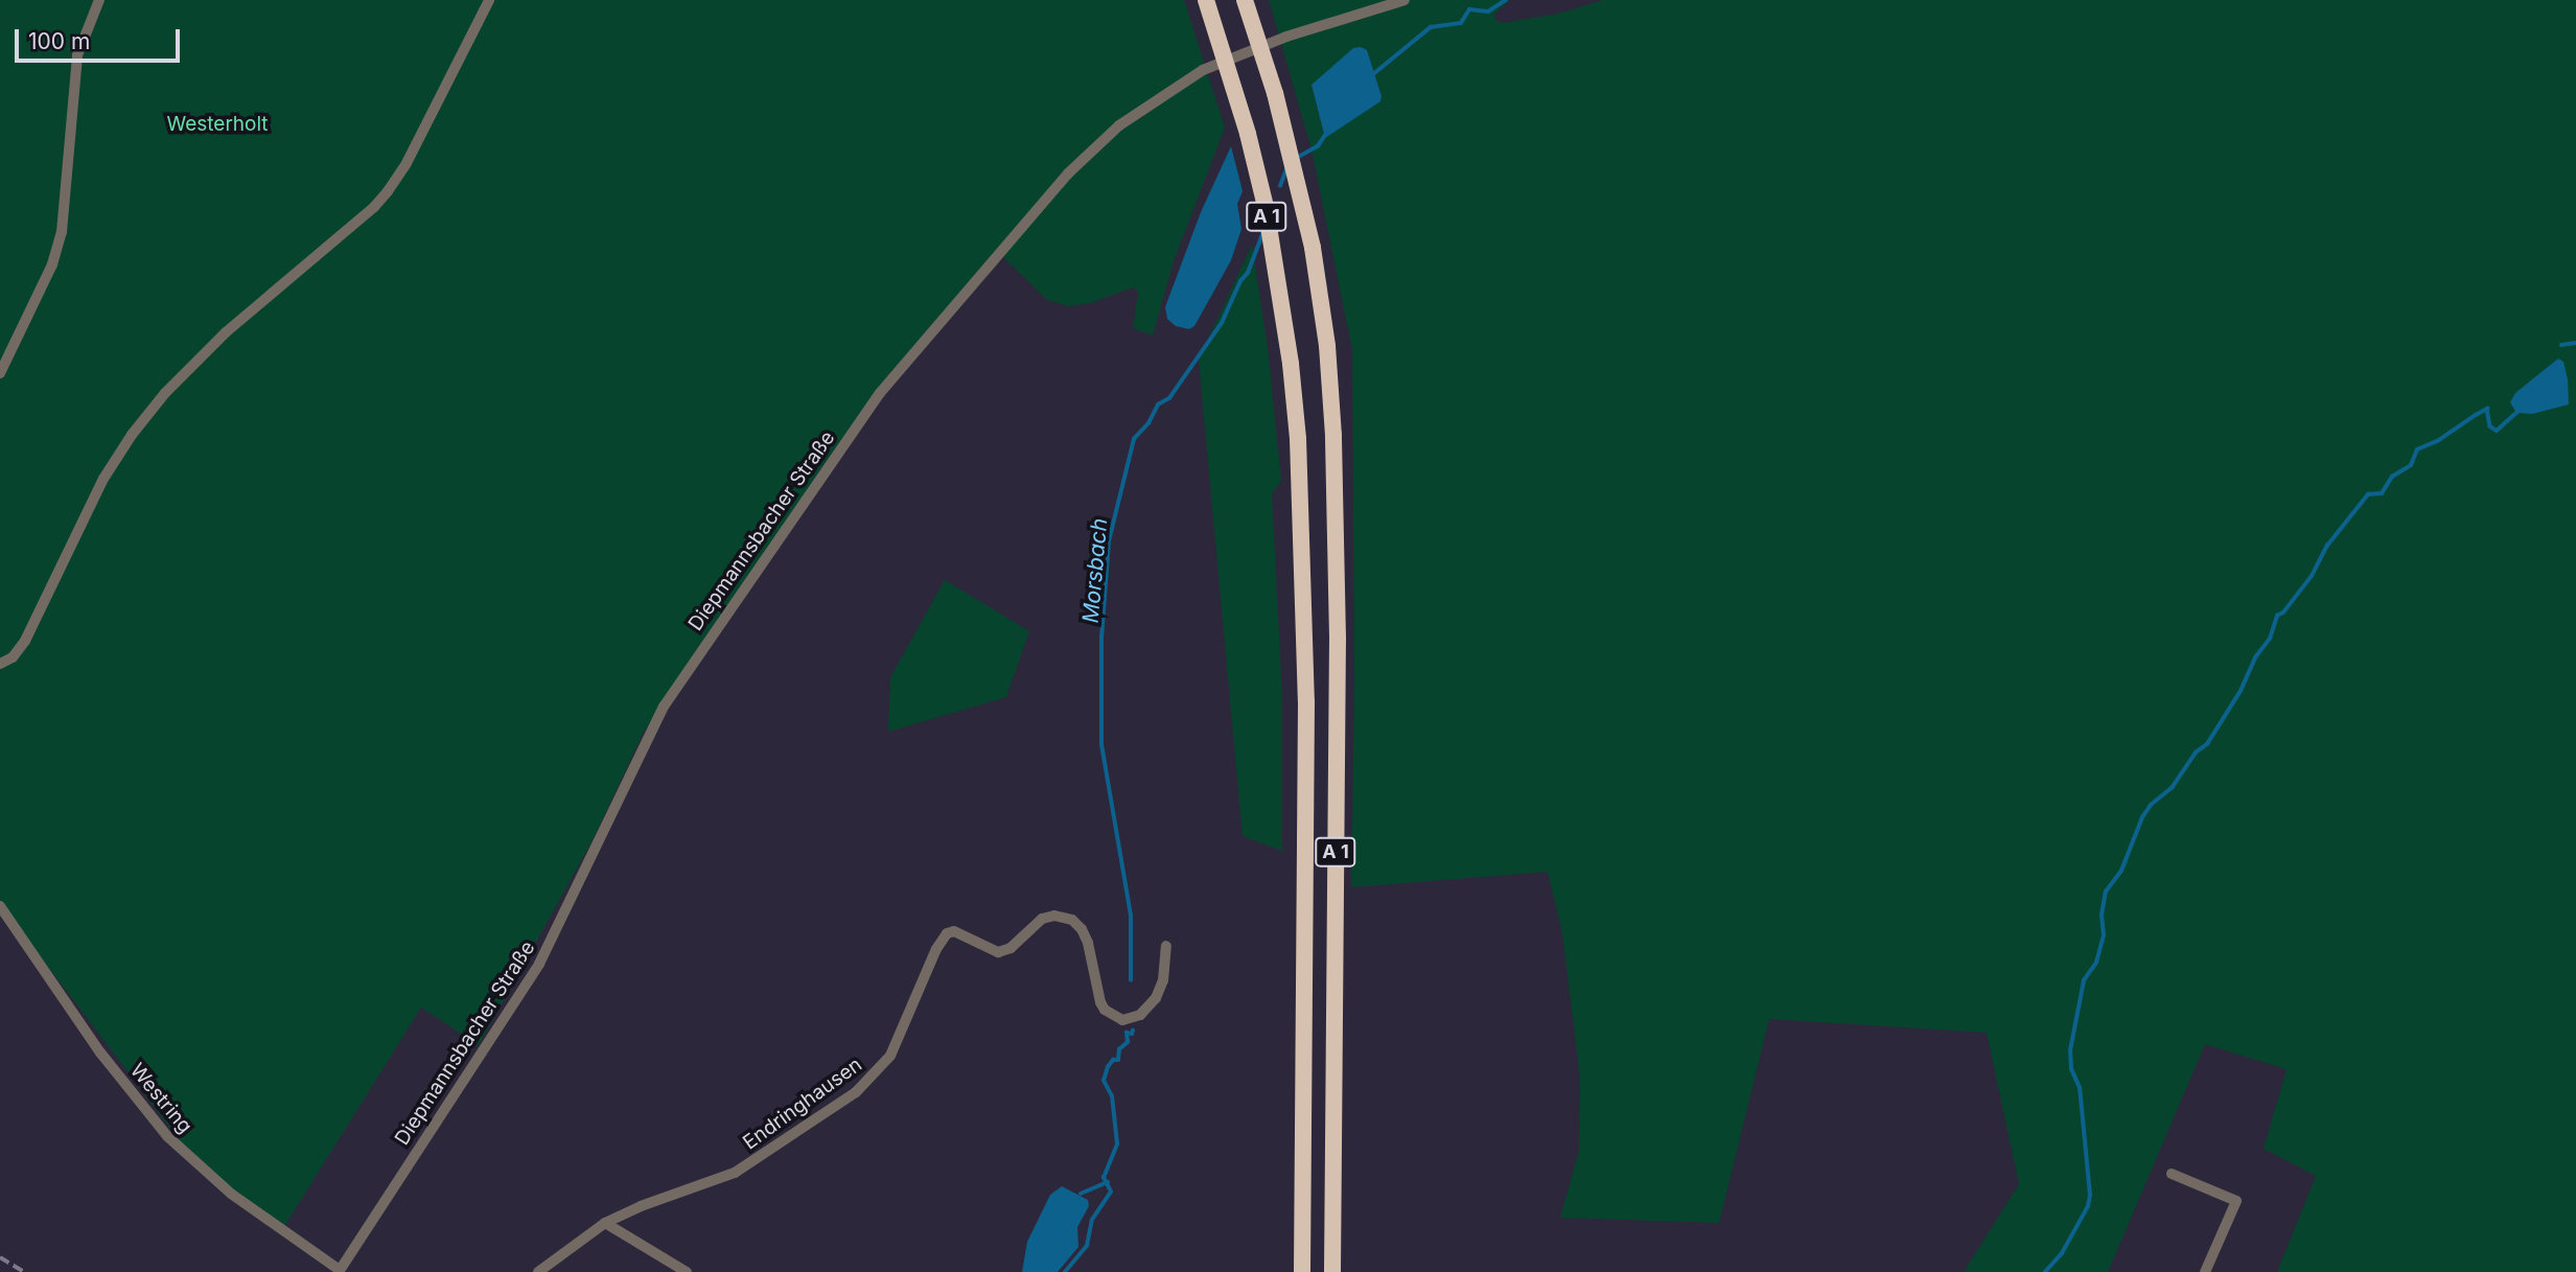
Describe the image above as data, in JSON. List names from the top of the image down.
{
  "streets": {
    "highway": ["A 1"],
    "street": ["Diepmannsbacher Straße", "Westring", "Endringhausen"]
  },
  "crossings": [
    ["Diepmannsbacher Straße", "Westring"]
  ],
  "water": ["Morsbach"],
  "parks": ["Westerholt"],
  "scale_bar": "100 m"
}
